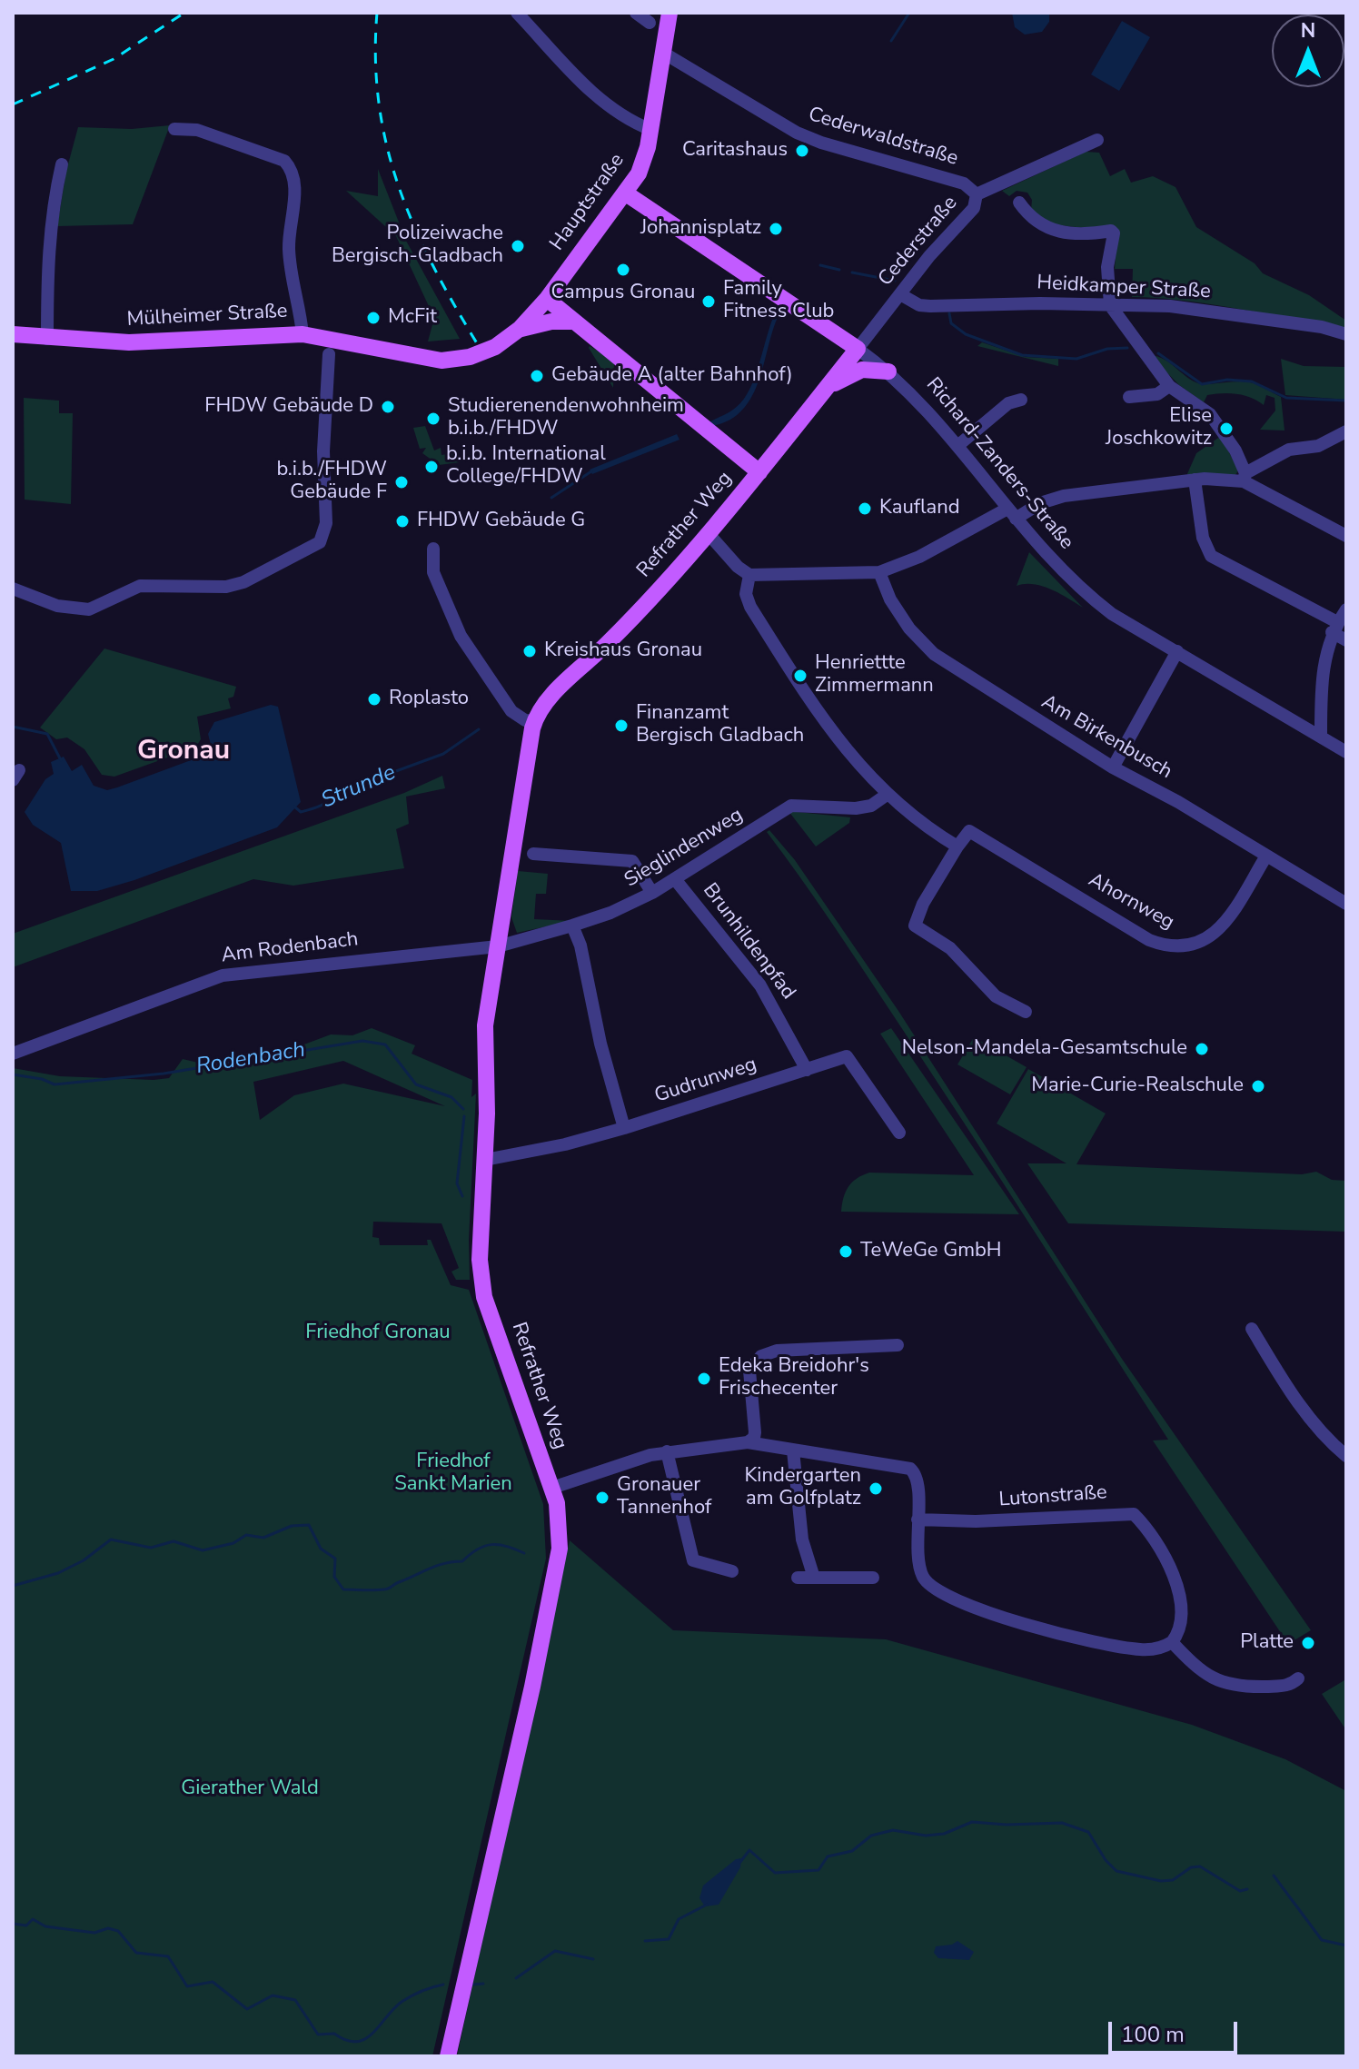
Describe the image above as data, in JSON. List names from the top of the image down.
{
  "streets": {
    "main road": [
      "Hauptstraße",
      "Mülheimer Straße",
      "Richard-Zanders-Straße",
      "Refrather Weg"
    ],
    "street": [
      "Cederwaldstraße",
      "Cederstraße",
      "Heidkamper Straße",
      "Am Birkenbusch",
      "Sieglindenweg",
      "Ahornweg",
      "Brunhildenpfad",
      "Am Rodenbach",
      "Gudrunweg",
      "Lutonstraße"
    ]
  },
  "crossings": [
    ["Cederwaldstraße", "Hauptstraße"],
    ["Cederwaldstraße", "Cederstraße"],
    ["Hauptstraße", "Mülheimer Straße"],
    ["Hauptstraße", "Richard-Zanders-Straße"],
    ["Cederstraße", "Heidkamper Straße"],
    ["Cederstraße", "Richard-Zanders-Straße"],
    ["Cederstraße", "Refrather Weg"],
    ["Richard-Zanders-Straße", "Refrather Weg"],
    ["Refrather Weg", "Sieglindenweg"],
    ["Refrather Weg", "Am Rodenbach"],
    ["Refrather Weg", "Gudrunweg"],
    ["Am Birkenbusch", "Ahornweg"],
    ["Sieglindenweg", "Brunhildenpfad"],
    ["Sieglindenweg", "Am Rodenbach"],
    ["Brunhildenpfad", "Gudrunweg"]
  ],
  "districts": ["Gronau"],
  "water": ["Strunde", "Rodenbach"],
  "parks": ["Friedhof Gronau", "Friedhof Sankt Marien", "Gierather Wald"],
  "places": [
    "Caritashaus",
    "Johannisplatz",
    "Polizeiwache Bergisch-Gladbach",
    "Campus Gronau",
    "Family Fitness Club",
    "McFit",
    "Gebäude A (alter Bahnhof)",
    "FHDW Gebäude D",
    "Studierenendenwohnheim b.i.b./FHDW",
    "Elise Joschkowitz",
    "b.i.b. International College/FHDW",
    "b.i.b./FHDW Gebäude F",
    "Kaufland",
    "FHDW Gebäude G",
    "Kreishaus Gronau",
    "Henriettte Zimmermann",
    "Roplasto",
    "Finanzamt Bergisch Gladbach",
    "Nelson-Mandela-Gesamtschule",
    "Marie-Curie-Realschule",
    "TeWeGe GmbH",
    "Edeka Breidohr's Frischecenter",
    "Kindergarten am Golfplatz",
    "Gronauer Tannenhof",
    "Platte"
  ],
  "scale_bar": "100 m",
  "north": "top"
}
